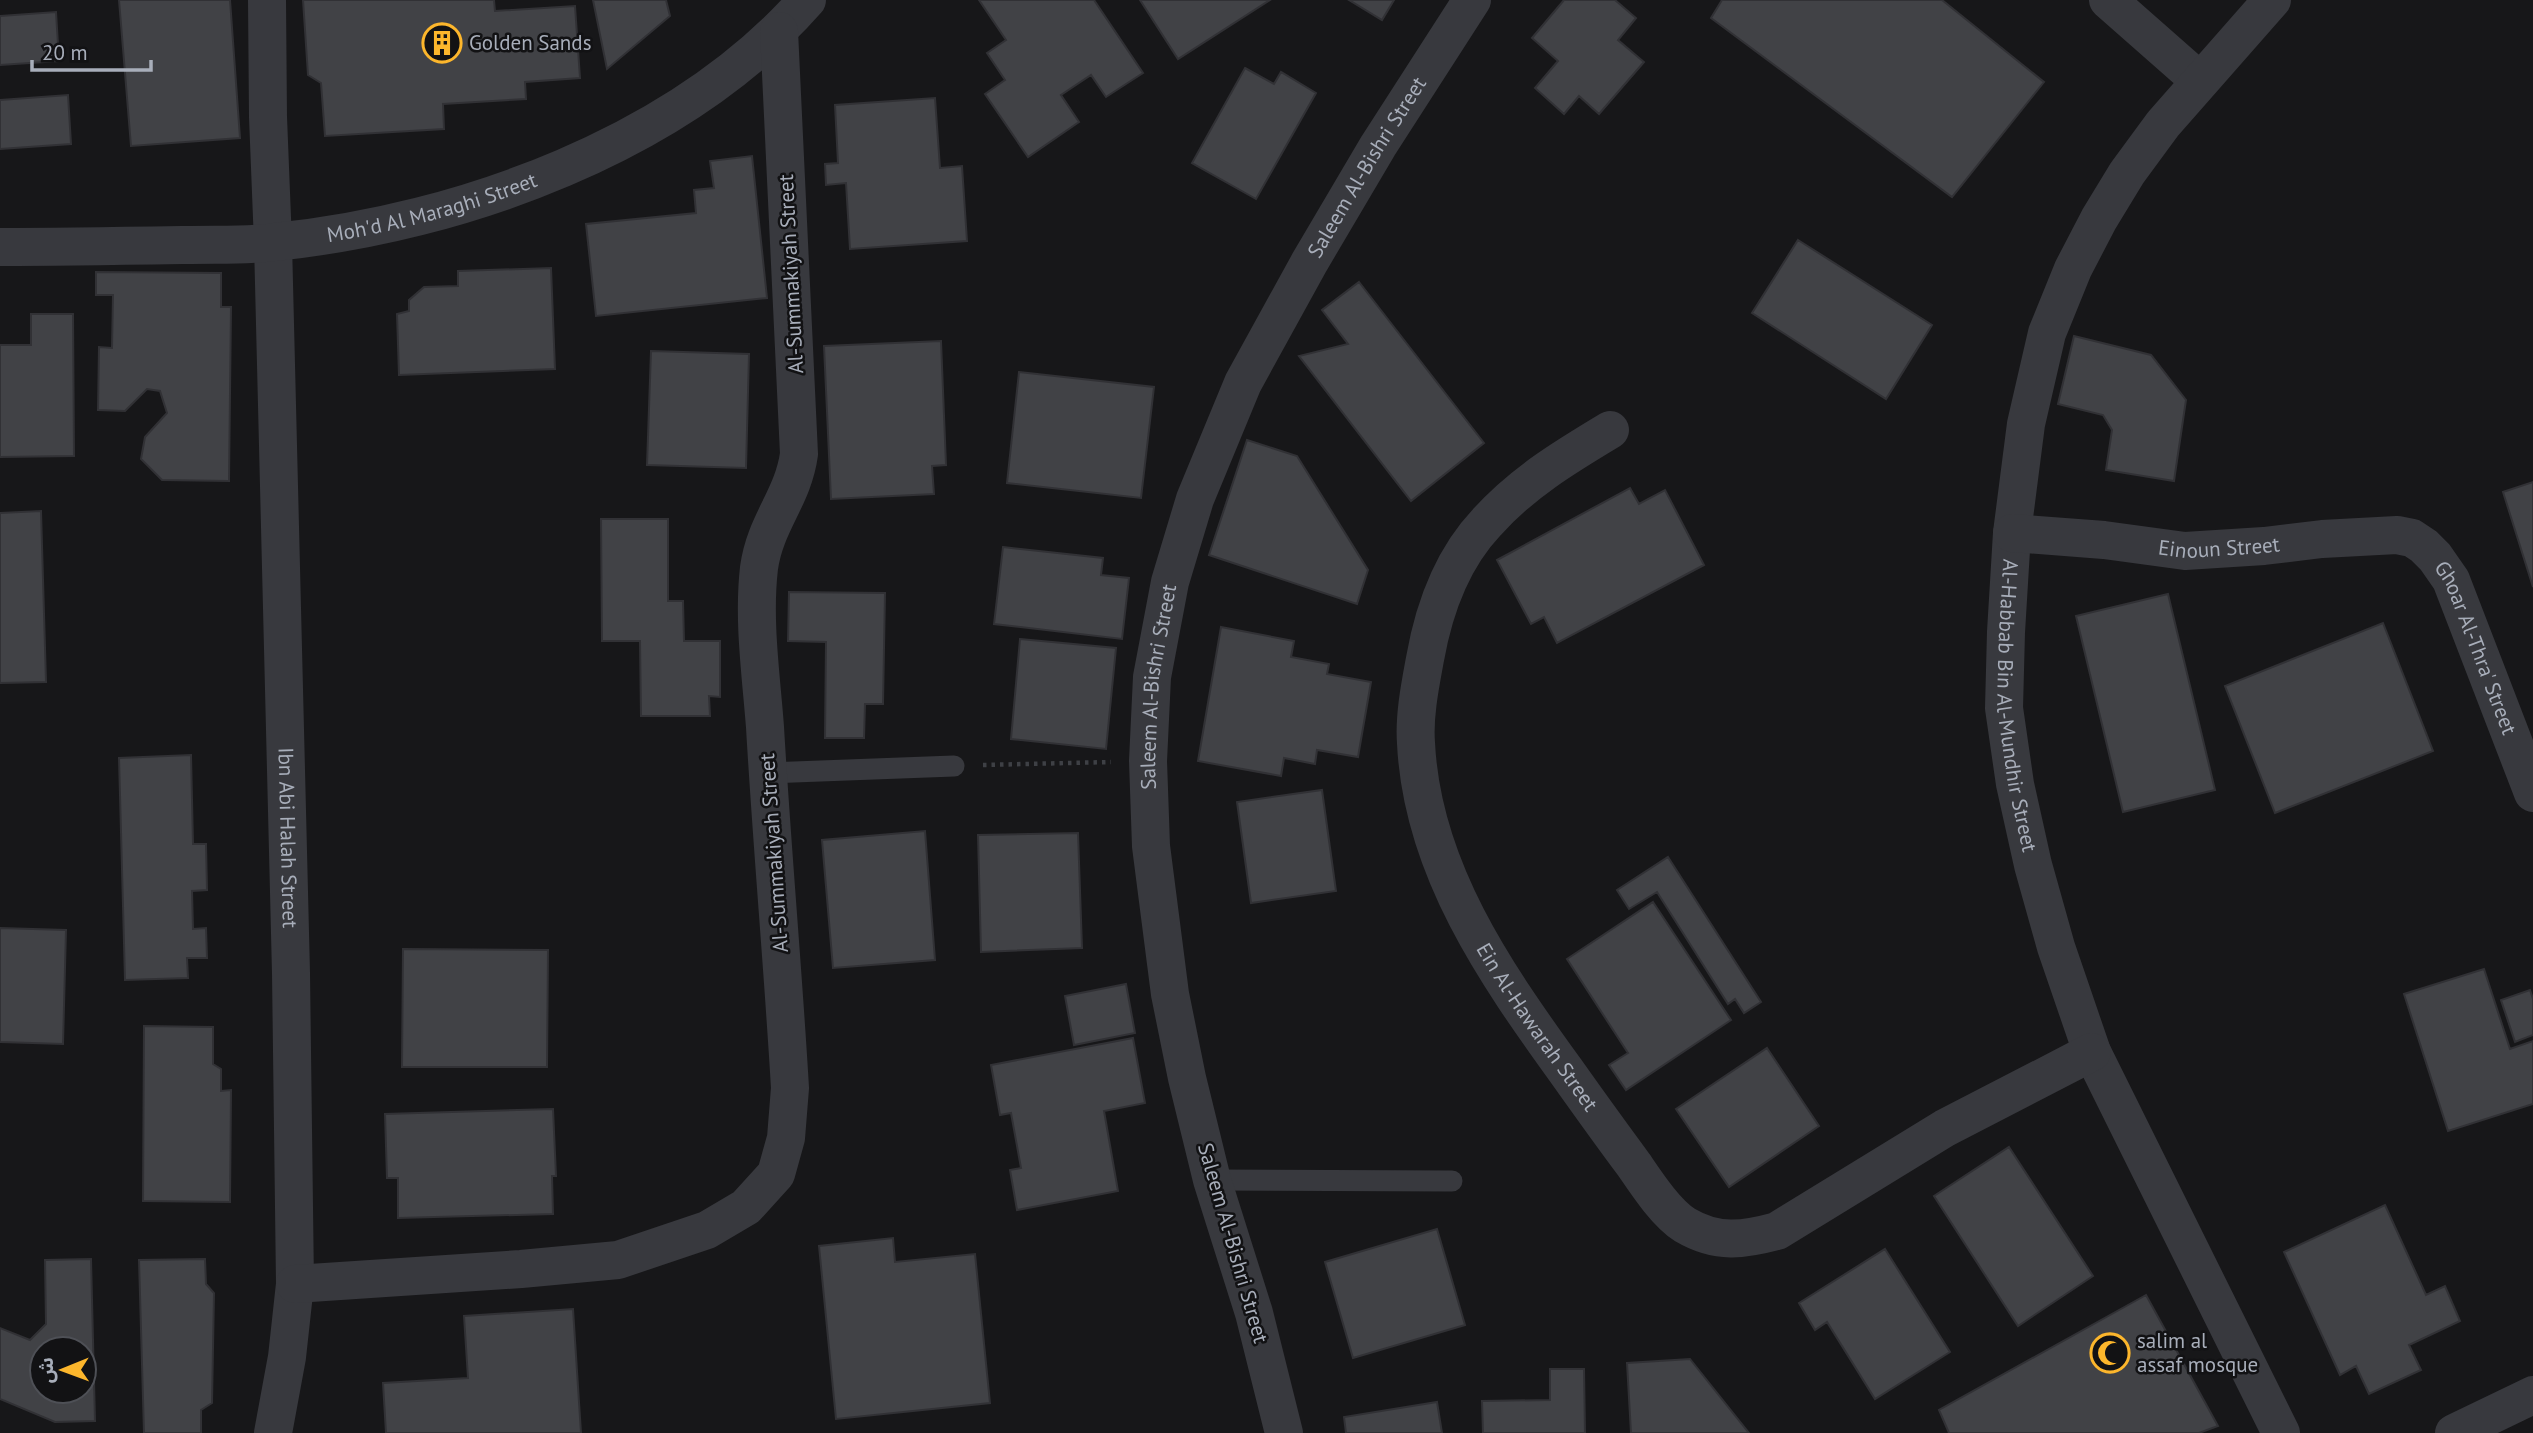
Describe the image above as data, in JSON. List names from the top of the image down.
{
  "streets": {
    "street": [
      "Saleem Al-Bishri Street",
      "Moh'd Al Maraghi Street",
      "Al-Summakiyah Street",
      "Einoun Street",
      "Ghoar Al-Thra' Street",
      "Al-Habbab Bin Al-Mundhir Street",
      "Ibn Abi Halah Street",
      "Ein Al-Hawarah Street"
    ]
  },
  "crossings": [
    ["Moh'd Al Maraghi Street", "Al-Summakiyah Street"],
    ["Moh'd Al Maraghi Street", "Ibn Abi Halah Street"],
    ["Al-Summakiyah Street", "Ibn Abi Halah Street"],
    ["Einoun Street", "Ghoar Al-Thra' Street"],
    ["Einoun Street", "Al-Habbab Bin Al-Mundhir Street"],
    ["Al-Habbab Bin Al-Mundhir Street", "Ein Al-Hawarah Street"]
  ],
  "places": {
    "building": ["Golden Sands"],
    "mosque": ["salim al assaf mosque"]
  },
  "scale_bar": "20 m",
  "north": "left"
}
